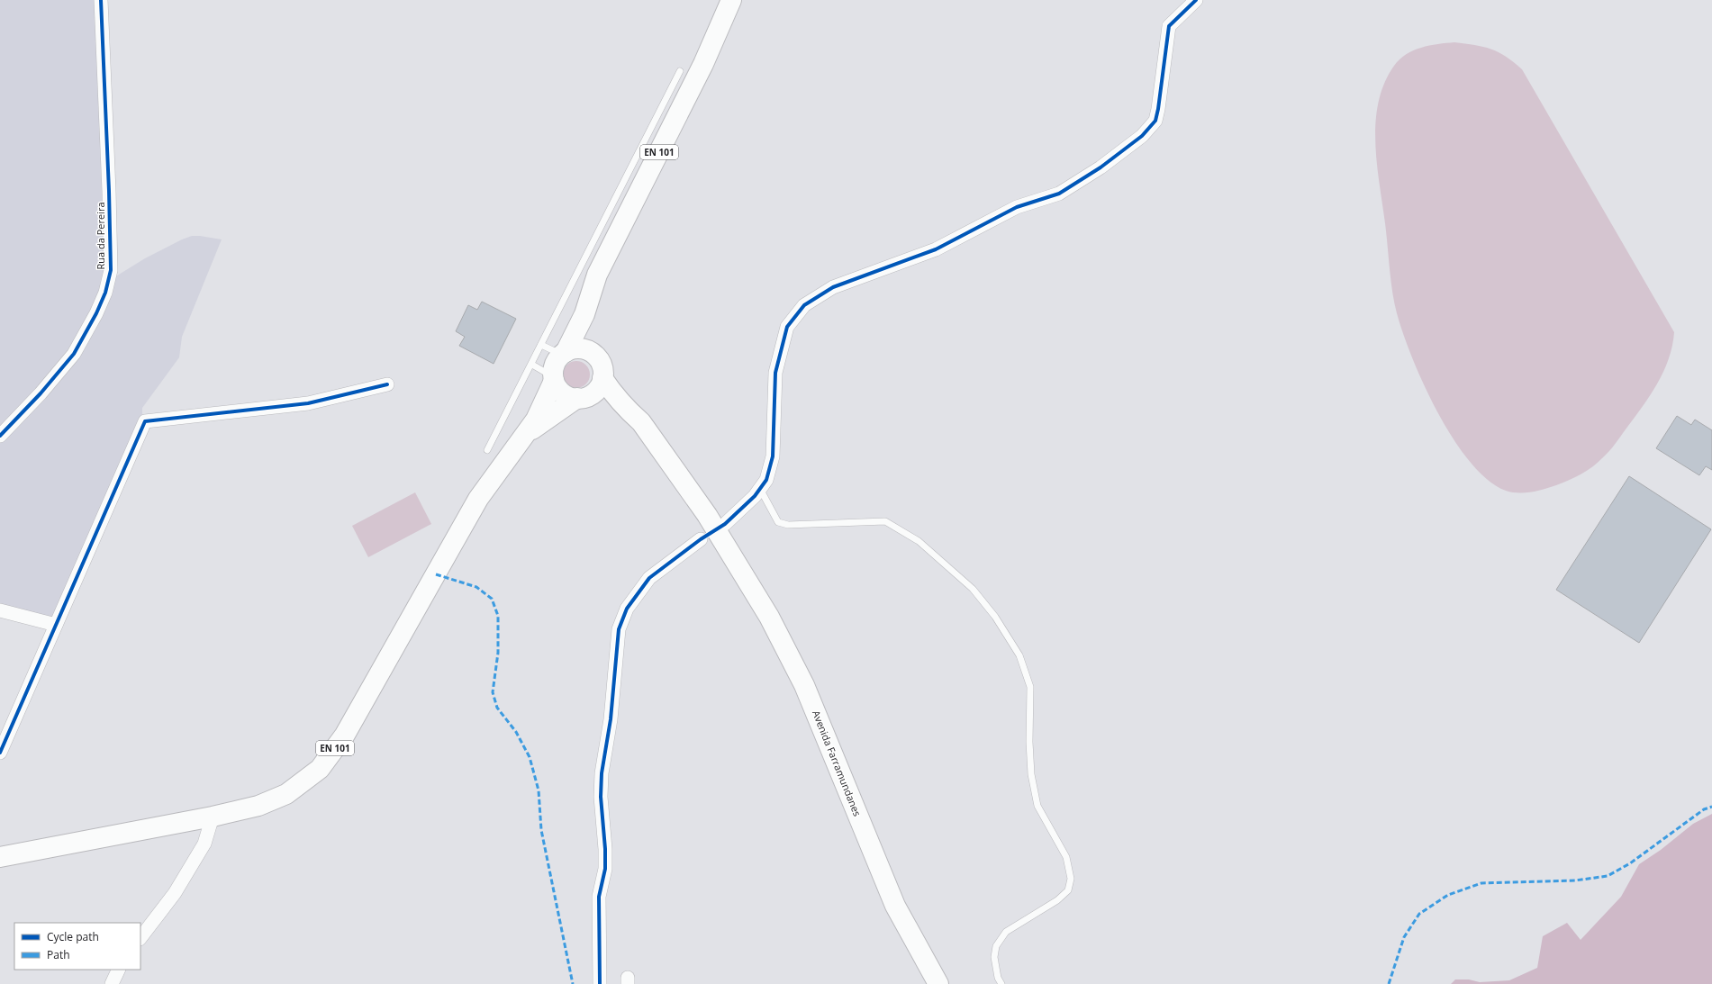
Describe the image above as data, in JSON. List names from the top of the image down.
{
  "streets": {
    "main road": ["EN 101", "Avenida Farramundanes"],
    "street": ["Rua da Pereira"]
  },
  "legend": ["Cycle path", "Path"]
}
